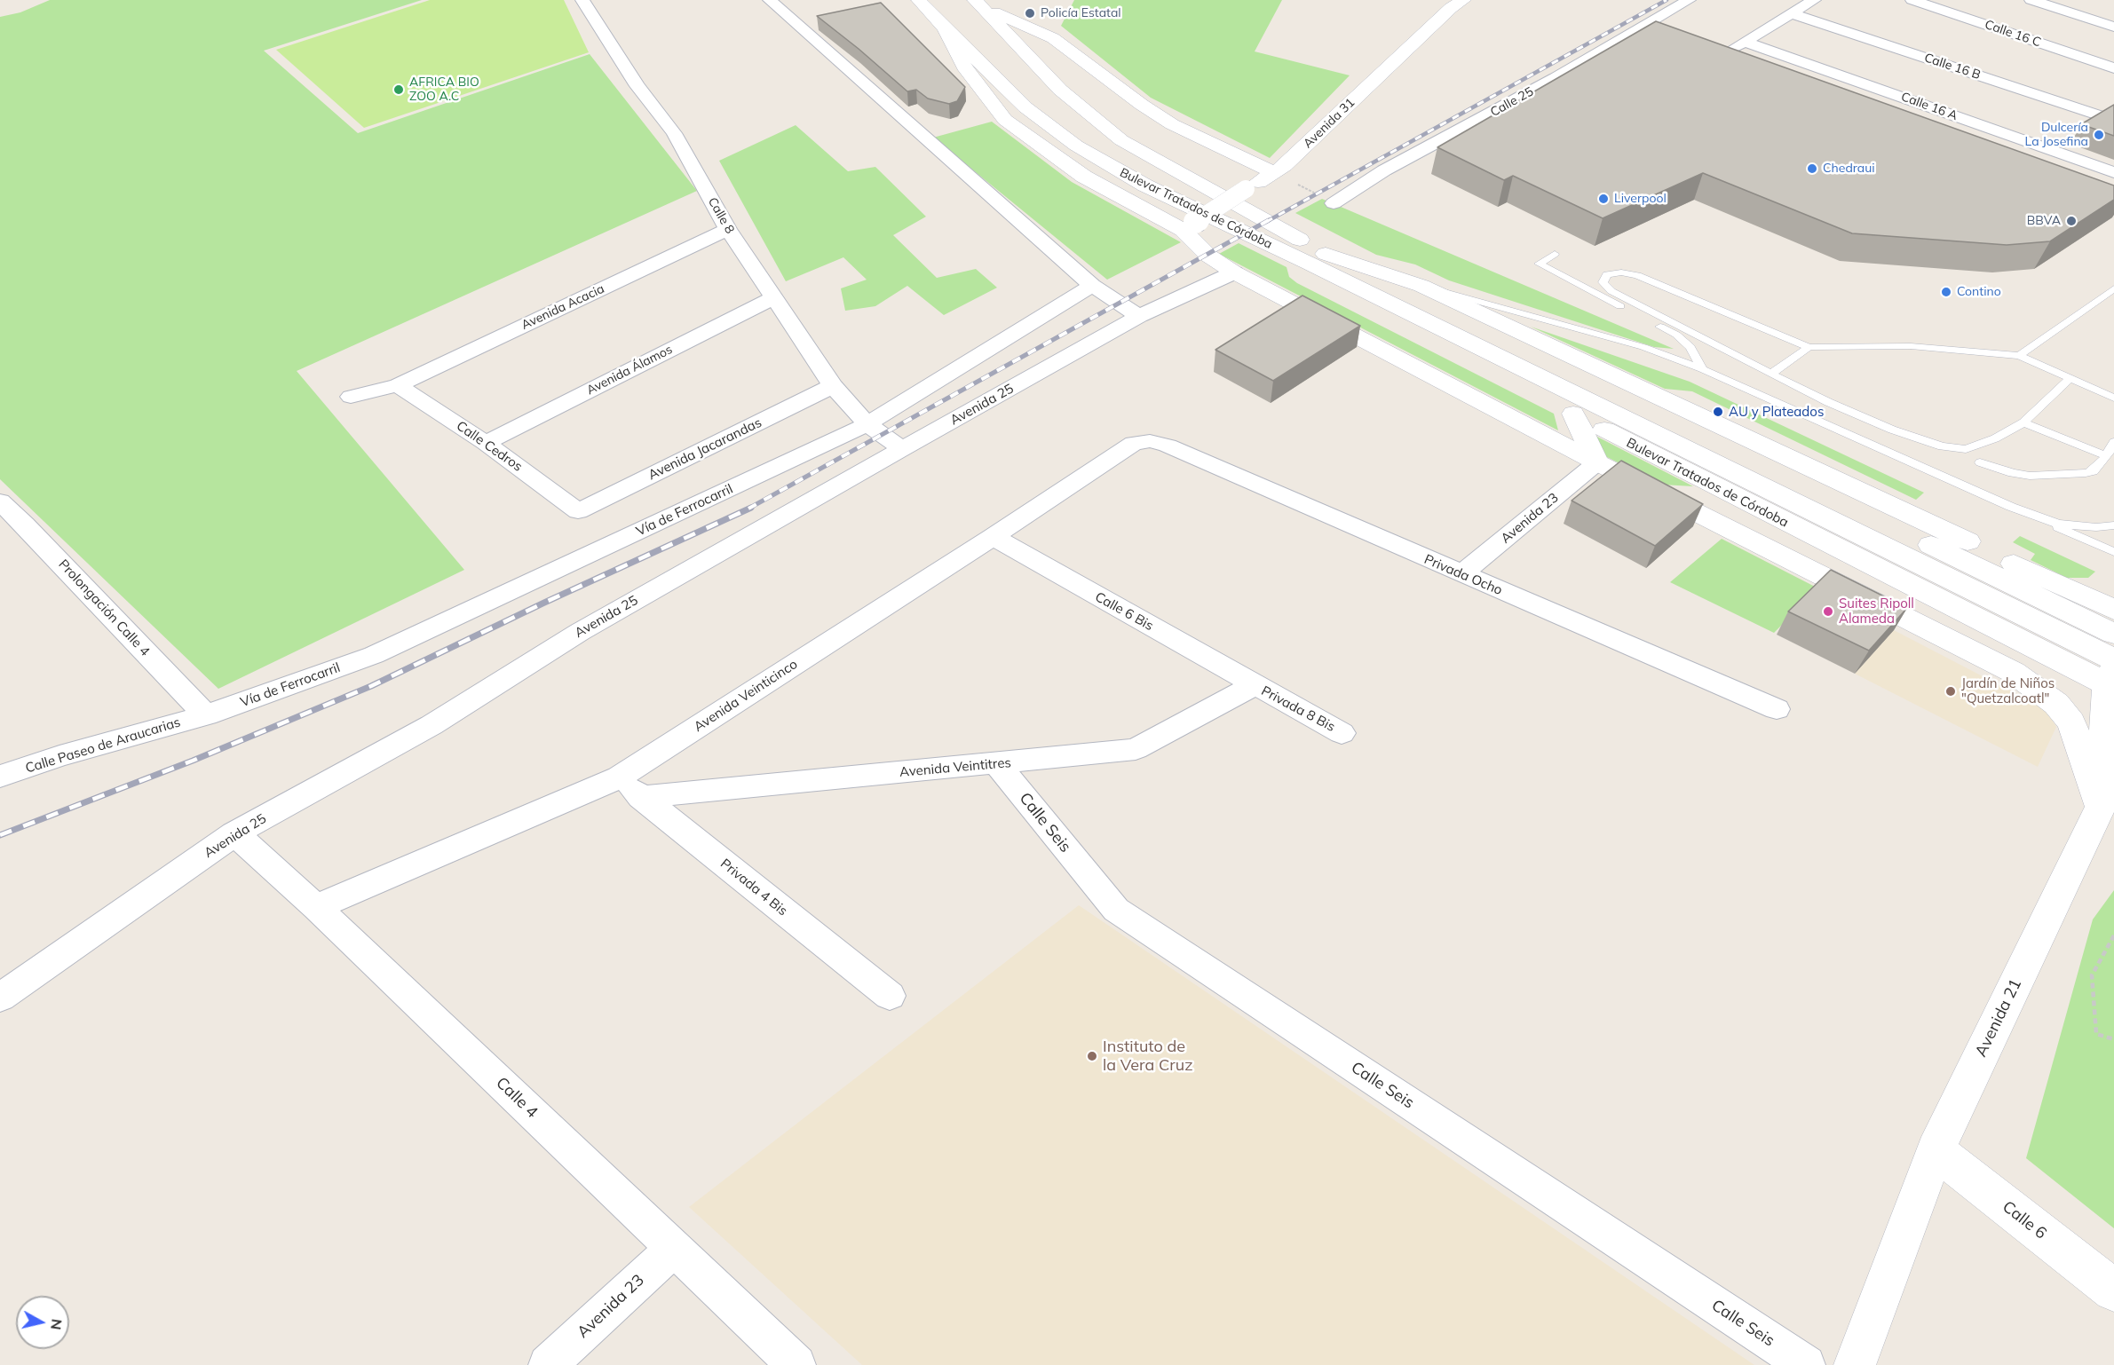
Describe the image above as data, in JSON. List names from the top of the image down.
{
  "streets": {
    "street": [
      "Calle 16 C",
      "Calle 16 B",
      "Calle 25",
      "Calle 16 A",
      "Avenida 31",
      "Bulevar Tratados de Córdoba",
      "Calle 8",
      "Avenida Acacia",
      "Avenida Álamos",
      "Avenida 25",
      "Calle Cedros",
      "Avenida Jacarandas",
      "Vía de Ferrocarril",
      "Avenida 23",
      "Privada Ocho",
      "Prolongación Calle 4",
      "Calle 6 Bis",
      "Avenida Veinticinco",
      "Privada 8 Bis",
      "Calle Paseo de Araucarias",
      "Avenida Veintitres",
      "Calle Seis",
      "Privada 4 Bis",
      "Avenida 21",
      "Calle 4",
      "Calle 6"
    ]
  },
  "crossings": [
    ["Bulevar Tratados de Córdoba", "Avenida 21"],
    ["Calle 8", "Avenida Acacia"],
    ["Calle 8", "Avenida Álamos"],
    ["Calle 8", "Avenida 25"],
    ["Calle 8", "Avenida Jacarandas"],
    ["Calle 8", "Vía de Ferrocarril"],
    ["Avenida Acacia", "Calle Cedros"],
    ["Avenida Álamos", "Calle Cedros"],
    ["Avenida 25", "Calle 4"],
    ["Calle Cedros", "Avenida Jacarandas"],
    ["Vía de Ferrocarril", "Prolongación Calle 4"],
    ["Vía de Ferrocarril", "Calle Paseo de Araucarias"],
    ["Avenida 23", "Privada Ocho"],
    ["Avenida 23", "Calle 4"],
    ["Privada Ocho", "Avenida Veinticinco"],
    ["Prolongación Calle 4", "Calle Paseo de Araucarias"],
    ["Calle 6 Bis", "Avenida Veinticinco"],
    ["Calle 6 Bis", "Privada 8 Bis"],
    ["Calle 6 Bis", "Avenida Veintitres"],
    ["Avenida Veinticinco", "Avenida Veintitres"],
    ["Avenida Veinticinco", "Privada 4 Bis"],
    ["Avenida Veinticinco", "Calle 4"],
    ["Privada 8 Bis", "Avenida Veintitres"],
    ["Avenida Veintitres", "Calle Seis"],
    ["Avenida Veintitres", "Privada 4 Bis"],
    ["Avenida 21", "Calle 6"]
  ],
  "places": [
    "Policía Estatal",
    "AFRICA BIO ZOO A.C",
    "Dulcería La Josefina",
    "Chedraui",
    "Liverpool",
    "BBVA",
    "Contino",
    "AU y Plateados",
    "Suites Ripoll Alameda",
    "Jardín de Niños \"Quetzalcoatl\"",
    "Instituto de la Vera Cruz"
  ],
  "north": "right"
}
